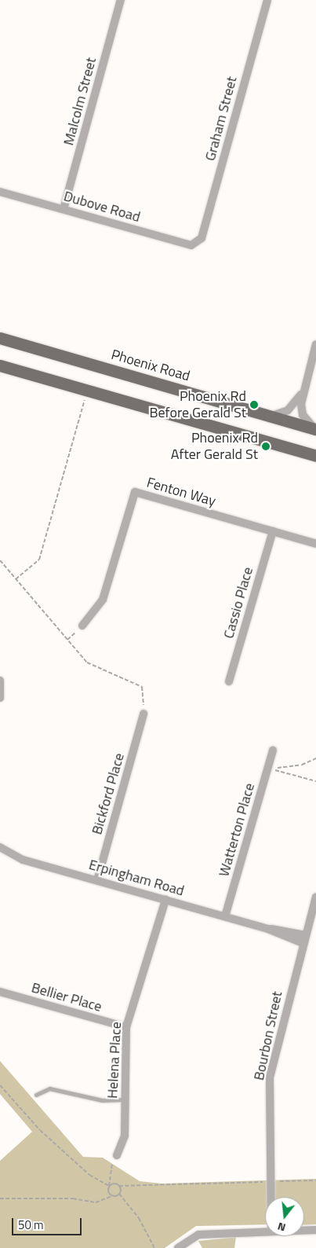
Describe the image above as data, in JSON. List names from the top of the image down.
{
  "streets": {
    "main road": ["Phoenix Road"],
    "street": [
      "Malcolm Street",
      "Graham Street",
      "Dubove Road",
      "Fenton Way",
      "Cassio Place",
      "Bickford Place",
      "Watterton Place",
      "Erpingham Road",
      "Bellier Place",
      "Bourbon Street",
      "Helena Place"
    ]
  },
  "crossings": [
    ["Malcolm Street", "Dubove Road"],
    ["Graham Street", "Dubove Road"],
    ["Fenton Way", "Cassio Place"],
    ["Bickford Place", "Erpingham Road"],
    ["Watterton Place", "Erpingham Road"],
    ["Erpingham Road", "Bourbon Street"],
    ["Erpingham Road", "Helena Place"],
    ["Bellier Place", "Helena Place"]
  ],
  "places": ["Phoenix Rd Before Gerald St", "Phoenix Rd After Gerald St"],
  "scale_bar": "50 m",
  "north": "bottom"
}
